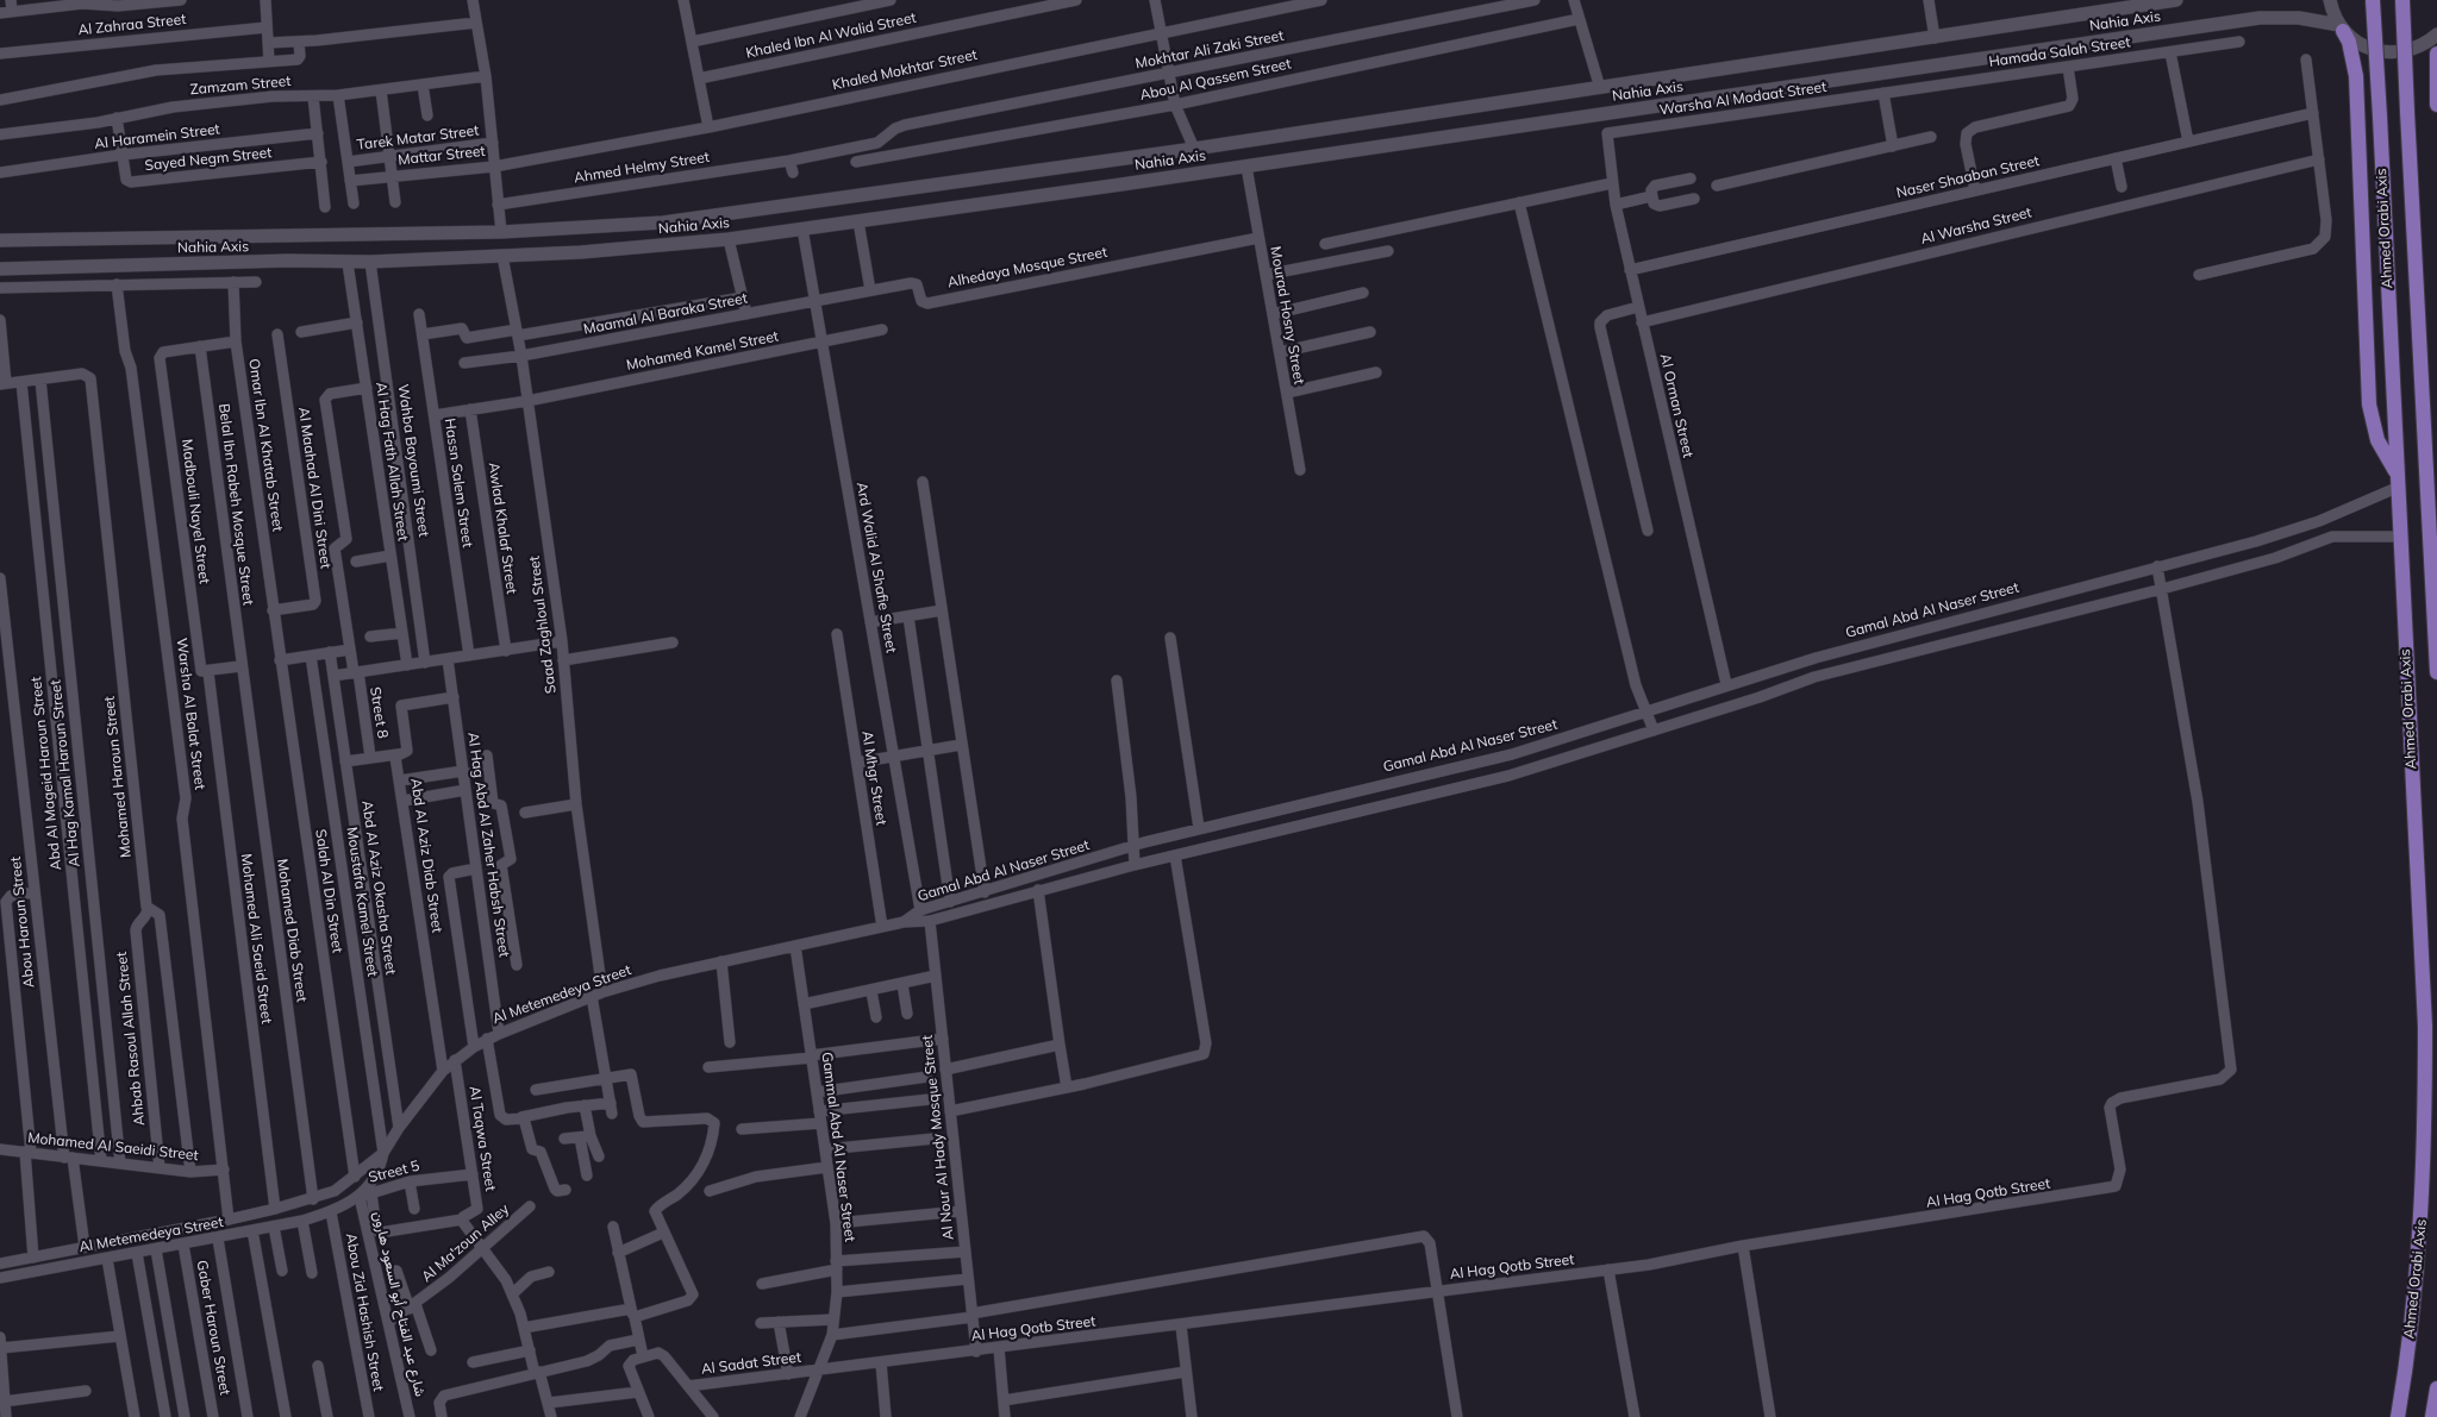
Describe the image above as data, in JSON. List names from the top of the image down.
{
  "streets": {
    "main road": ["Nahia Axis", "Ahmed Orabi Axis"],
    "street": [
      "Al Zahraa Street",
      "Khaled Ibn Al Walid Street",
      "Mokhtar Ali Zaki Street",
      "Hamada Salah Street",
      "Khaled Mokhtar Street",
      "Abou Al Qassem Street",
      "Zamzam Street",
      "Warsha Al Modaat Street",
      "Al Haramein Street",
      "Tarek Matar Street",
      "Mattar Street",
      "Sayed Negm Street",
      "Ahmed Helmy Street",
      "Naser Shaaban Street",
      "Al Warsha Street",
      "Alhedaya Mosque Street",
      "Maamal Al Baraka Street",
      "Mourad Hosny Street",
      "Mohamed Kamel Street",
      "Al Orman Street",
      "Omar Ibn Al Khatab Street",
      "Wahba Bayoumi Street",
      "Al Hag Fath Allah Street",
      "Hassn Salem Street",
      "Al Maahad Al Dini Street",
      "Belal Ibn Rabeh Mosque Street",
      "Madbouli Nayel Street",
      "Awlad Khalaf Street",
      "Ard Walid Al Shafie Street",
      "Gamal Abd Al Naser Street",
      "Saad Zaghloul Street",
      "Street 8",
      "Warsha Al Balat Street",
      "Abd Al Mageid Haroun Street",
      "Al Hag Kamal Haroun Street",
      "Mohamed Haroun Street",
      "Al Mhgr Street",
      "Al Hag Abd Al Zaher Habsh Street",
      "Abd Al Aziz Diab Street",
      "Abd Al Aziz Okasha Street",
      "Salah Al Din Street",
      "Moustafa Kamel Street",
      "Abou Haroun Street",
      "Mohamed Diab Street",
      "Mohamed Ali Saeid Street",
      "Al Metemedeya Street",
      "Ahbab Rasoul Allah Street",
      "Al Nour Al Hady Mosque Street",
      "Al Taqwa Street",
      "Mohamed Al Saeidi Street",
      "Gammal Abd Al Naser Street",
      "Street 5",
      "Al Hag Qotb Street",
      "Al Ma'zoun Alley",
      "شارع عبد الفتاح أبو السعود هارون",
      "Abou Zid Hashish Street",
      "Gaber Haroun Street",
      "Al Sadat Street"
    ]
  },
  "crossings": [
    ["Nahia Axis", "Mourad Hosny Street"],
    ["Nahia Axis", "Wahba Bayoumi Street"],
    ["Nahia Axis", "Al Hag Fath Allah Street"],
    ["Nahia Axis", "Ard Walid Al Shafie Street"],
    ["Nahia Axis", "Saad Zaghloul Street"],
    ["Mokhtar Ali Zaki Street", "Ahmed Helmy Street"],
    ["Hamada Salah Street", "Warsha Al Modaat Street"],
    ["Khaled Mokhtar Street", "Mattar Street"],
    ["Zamzam Street", "Sayed Negm Street"],
    ["Warsha Al Modaat Street", "Al Orman Street"],
    ["Al Haramein Street", "Sayed Negm Street"],
    ["Naser Shaaban Street", "Al Orman Street"],
    ["Al Warsha Street", "Al Orman Street"],
    ["Ahmed Orabi Axis", "Gamal Abd Al Naser Street"],
    ["Alhedaya Mosque Street", "Maamal Al Baraka Street"],
    ["Alhedaya Mosque Street", "Mourad Hosny Street"],
    ["Alhedaya Mosque Street", "Ard Walid Al Shafie Street"],
    ["Maamal Al Baraka Street", "Ard Walid Al Shafie Street"],
    ["Maamal Al Baraka Street", "Saad Zaghloul Street"],
    ["Mohamed Kamel Street", "Hassn Salem Street"],
    ["Mohamed Kamel Street", "Awlad Khalaf Street"],
    ["Mohamed Kamel Street", "Ard Walid Al Shafie Street"],
    ["Mohamed Kamel Street", "Saad Zaghloul Street"],
    ["Al Orman Street", "Gamal Abd Al Naser Street"],
    ["Omar Ibn Al Khatab Street", "Al Maahad Al Dini Street"],
    ["Omar Ibn Al Khatab Street", "Salah Al Din Street"],
    ["Al Hag Fath Allah Street", "Street 8"],
    ["Al Maahad Al Dini Street", "Salah Al Din Street"],
    ["Belal Ibn Rabeh Mosque Street", "Madbouli Nayel Street"],
    ["Belal Ibn Rabeh Mosque Street", "Mohamed Diab Street"],
    ["Madbouli Nayel Street", "Mohamed Ali Saeid Street"],
    ["Ard Walid Al Shafie Street", "Gamal Abd Al Naser Street"],
    ["Gamal Abd Al Naser Street", "Al Metemedeya Street"],
    ["Gamal Abd Al Naser Street", "Al Nour Al Hady Mosque Street"],
    ["Gamal Abd Al Naser Street", "Al Hag Qotb Street"],
    ["Saad Zaghloul Street", "Al Metemedeya Street"],
    ["Warsha Al Balat Street", "Al Metemedeya Street"],
    ["Warsha Al Balat Street", "Mohamed Al Saeidi Street"],
    ["Abd Al Mageid Haroun Street", "Mohamed Al Saeidi Street"],
    ["Al Hag Kamal Haroun Street", "Mohamed Haroun Street"],
    ["Al Hag Kamal Haroun Street", "Mohamed Al Saeidi Street"],
    ["Mohamed Haroun Street", "Ahbab Rasoul Allah Street"],
    ["Mohamed Haroun Street", "Mohamed Al Saeidi Street"],
    ["Al Mhgr Street", "Al Metemedeya Street"],
    ["Al Hag Abd Al Zaher Habsh Street", "Abd Al Aziz Diab Street"],
    ["Al Hag Abd Al Zaher Habsh Street", "Al Metemedeya Street"],
    ["Abd Al Aziz Diab Street", "Al Metemedeya Street"],
    ["Abd Al Aziz Okasha Street", "Al Metemedeya Street"],
    ["Salah Al Din Street", "Al Metemedeya Street"],
    ["Moustafa Kamel Street", "Al Metemedeya Street"],
    ["Abou Haroun Street", "Al Metemedeya Street"],
    ["Abou Haroun Street", "Mohamed Al Saeidi Street"],
    ["Mohamed Diab Street", "Al Metemedeya Street"],
    ["Mohamed Ali Saeid Street", "Al Metemedeya Street"],
    ["Al Metemedeya Street", "Al Taqwa Street"],
    ["Al Metemedeya Street", "Gammal Abd Al Naser Street"],
    ["Al Metemedeya Street", "Street 5"],
    ["Al Metemedeya Street", "شارع عبد الفتاح أبو السعود هارون"],
    ["Al Metemedeya Street", "Abou Zid Hashish Street"],
    ["Al Metemedeya Street", "Gaber Haroun Street"],
    ["Ahbab Rasoul Allah Street", "Mohamed Al Saeidi Street"],
    ["Al Nour Al Hady Mosque Street", "Al Hag Qotb Street"],
    ["Al Taqwa Street", "Street 5"],
    ["Gammal Abd Al Naser Street", "Al Hag Qotb Street"],
    ["Gammal Abd Al Naser Street", "Al Sadat Street"],
    ["Street 5", "شارع عبد الفتاح أبو السعود هارون"],
    ["Al Hag Qotb Street", "Al Sadat Street"],
    ["Al Ma'zoun Alley", "شارع عبد الفتاح أبو السعود هارون"]
  ]
}
